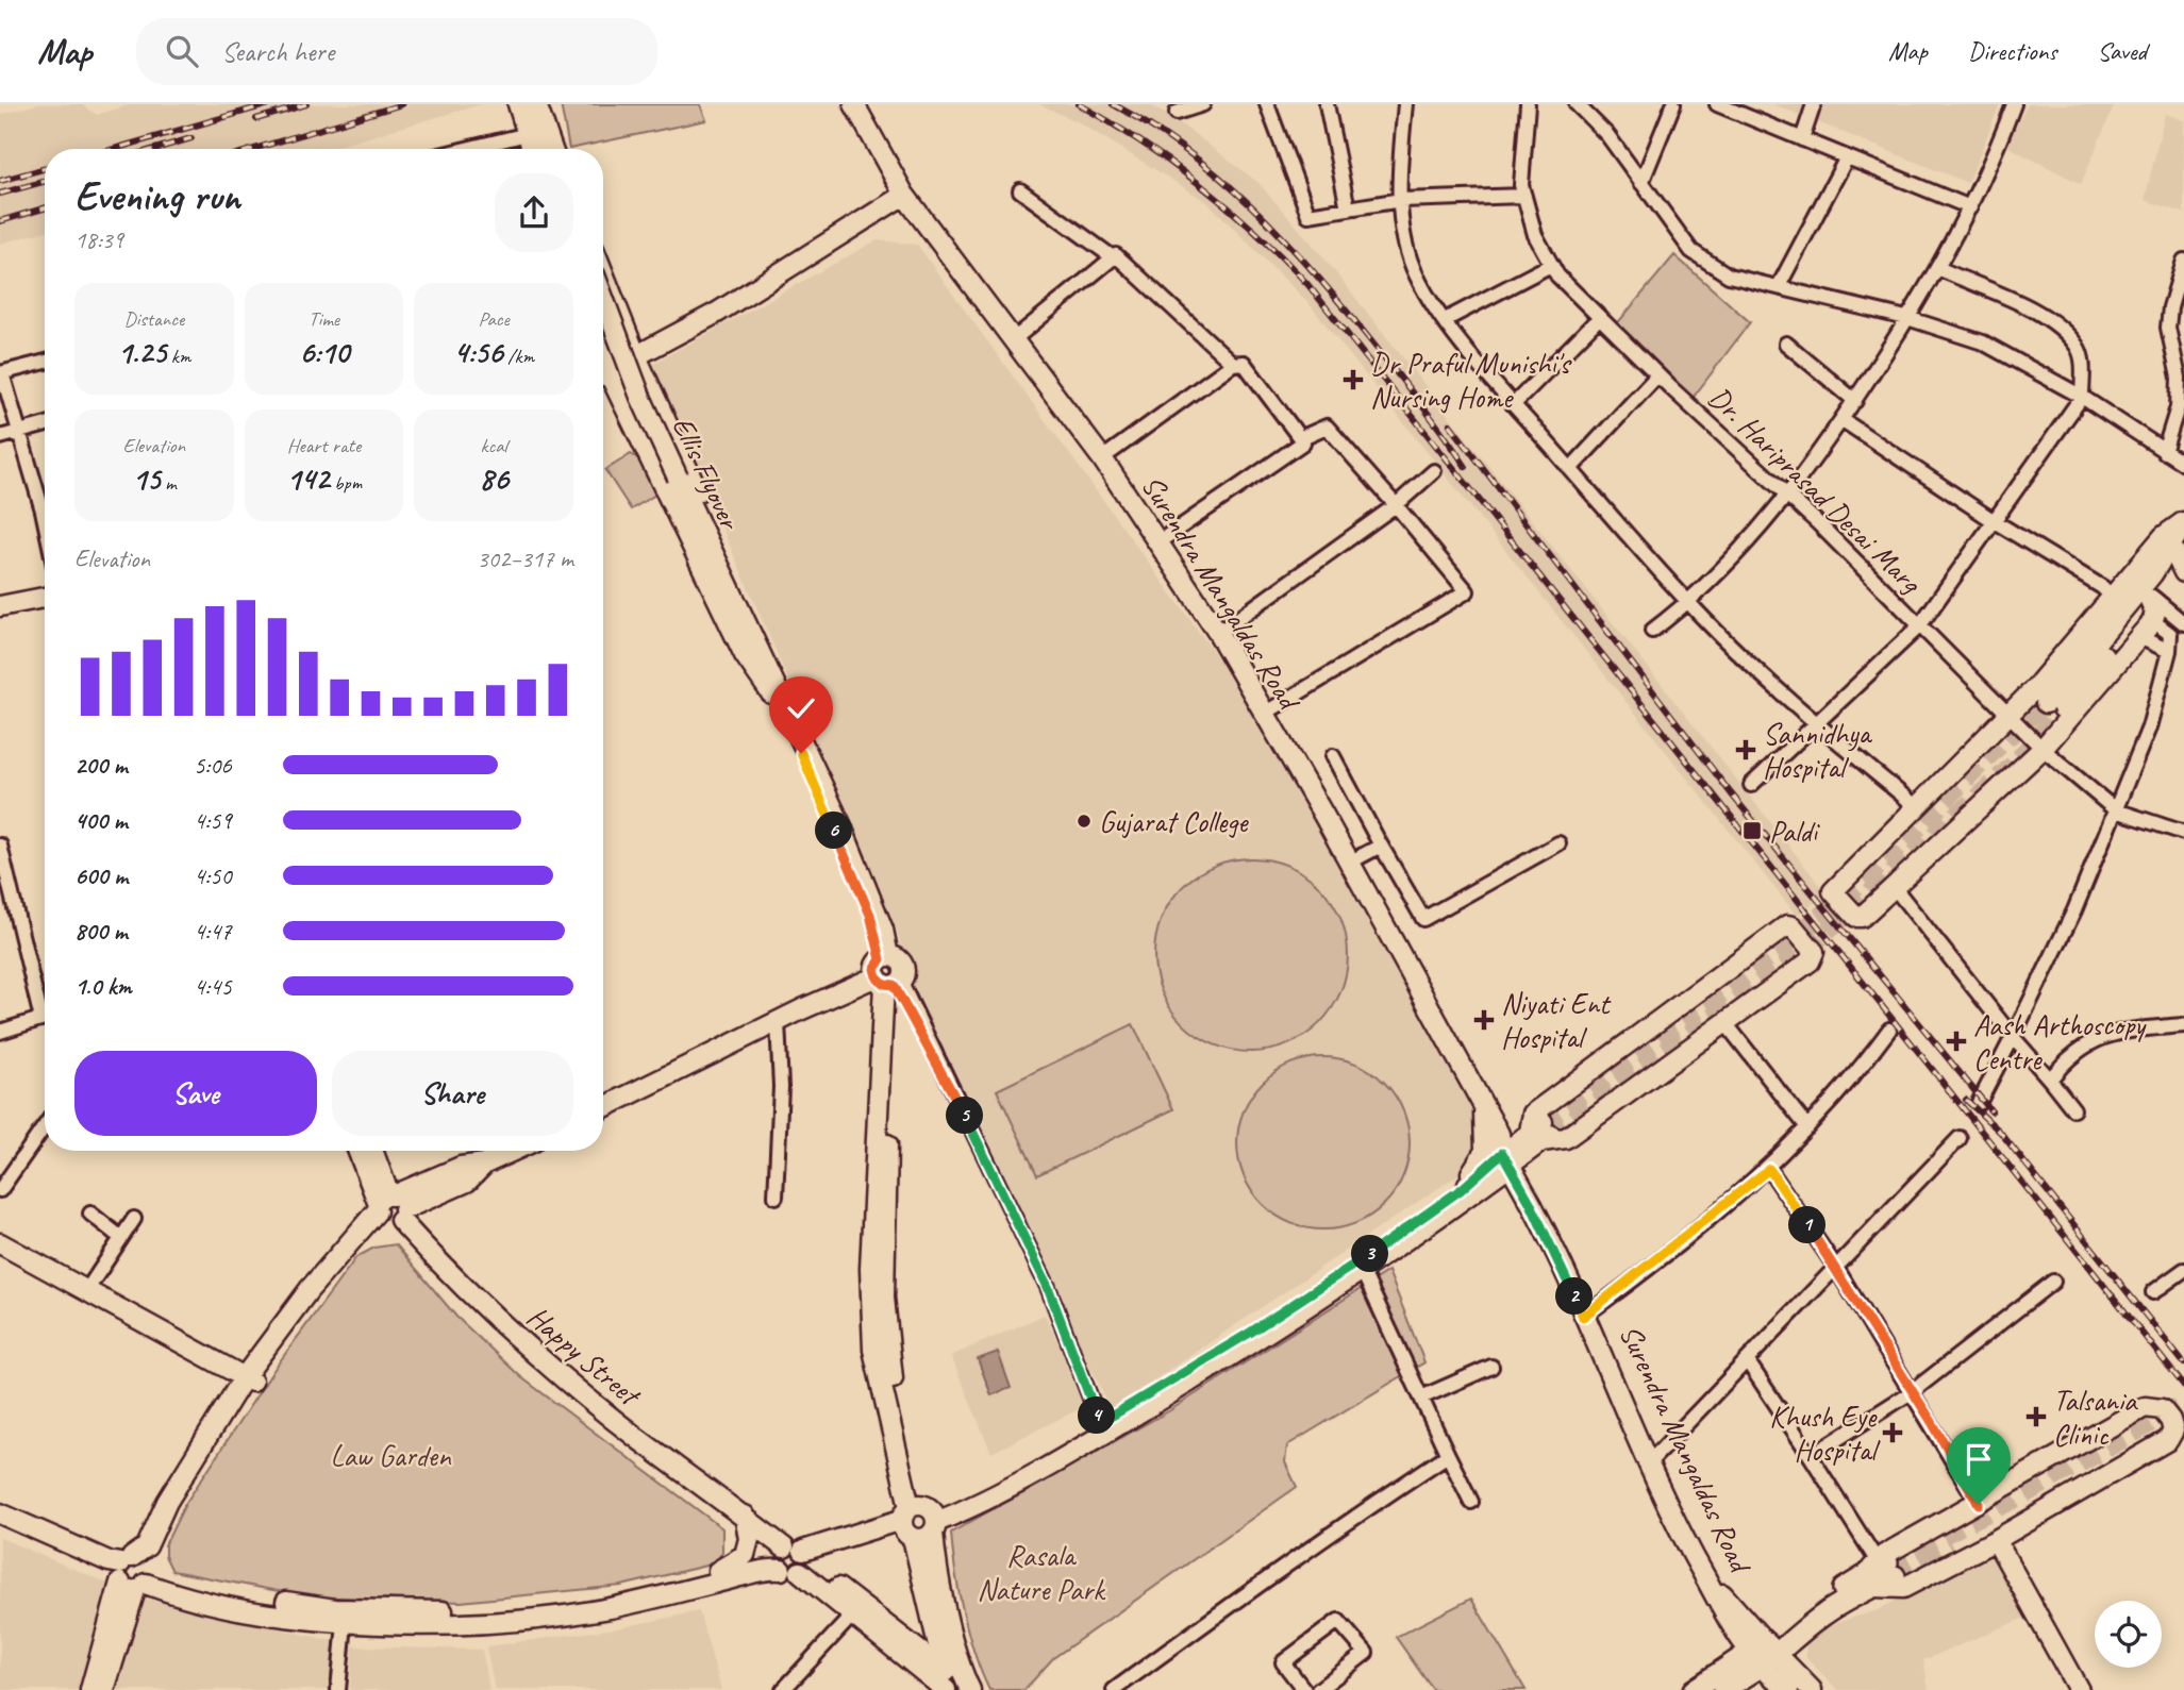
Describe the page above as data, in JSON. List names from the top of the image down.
{
  "streets": {
    "main road": ["Ellis Flyover", "Surendra Mangaldas Road", "Happy Street"],
    "street": ["Dr. Hariprasad Desai Marg"]
  },
  "parks": ["Law Garden", "Rasala Nature Park"],
  "places": {
    "health": [
      "Dr Praful Munishi's Nursing Home",
      "Sannidhya Hospital",
      "Niyati Ent Hospital",
      "Aash Arthoscopy Centre",
      "Talsania Clinic",
      "Khush Eye Hospital"
    ],
    "other": ["Gujarat College"],
    "transit": ["Paldi"]
  },
  "page": {
    "header": "Map",
    "search": "Search here",
    "nav": ["Map", "Directions", "Saved"],
    "heading": ["Evening run", "18:39"],
    "stats": [
      ["Distance", "1.25 km"],
      ["Time", "6:10"],
      ["Pace", "4:56 /km"],
      ["Elevation", "15 m"],
      ["Heart rate", "142 bpm"],
      ["kcal", "86"]
    ],
    "chart": ["Elevation", "302–317 m"],
    "list": [
      {
        "name": "200 m",
        "note": "5:06"
      },
      {
        "name": "400 m",
        "note": "4:59"
      },
      {
        "name": "600 m",
        "note": "4:50"
      },
      {
        "name": "800 m",
        "note": "4:47"
      },
      {
        "name": "1.0 km",
        "note": "4:45"
      }
    ],
    "pins": [
      "6",
      "5",
      "1",
      "3",
      "2",
      "4"
    ],
    "buttons": ["Save", "Share"]
  }
}
